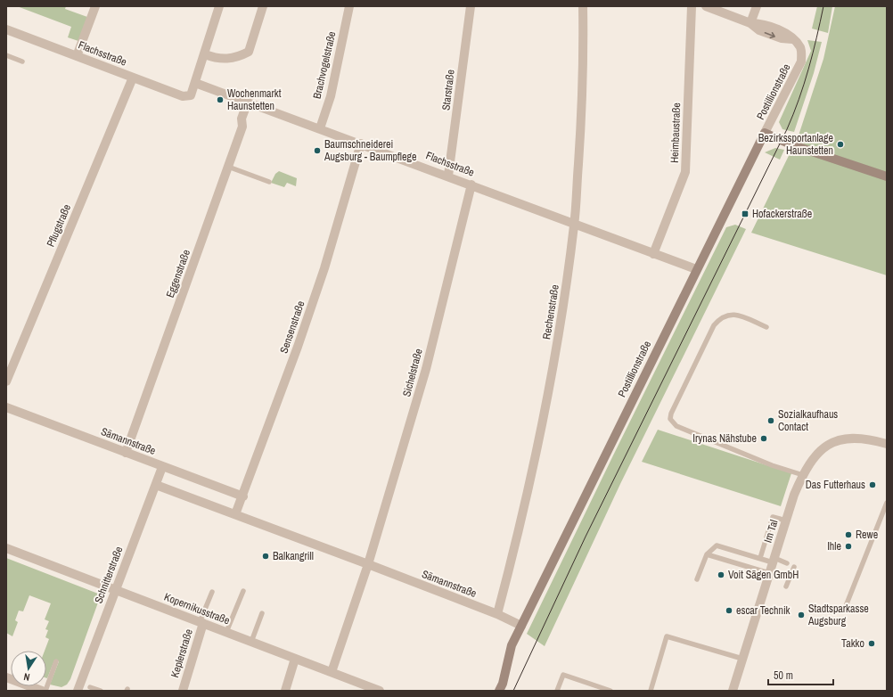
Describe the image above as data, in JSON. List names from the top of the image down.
{
  "streets": {
    "street": [
      "Flachsstraße",
      "Brachvogelstraße",
      "Starstraße",
      "Postillionstraße",
      "Heimbaustraße",
      "Pflugstraße",
      "Eggenstraße",
      "Rechenstraße",
      "Sensenstraße",
      "Sichelstraße",
      "Sämannstraße",
      "Im Tal",
      "Schnitterstraße",
      "Kopernikusstraße",
      "Keplerstraße"
    ]
  },
  "crossings": [
    ["Flachsstraße", "Brachvogelstraße"],
    ["Flachsstraße", "Starstraße"],
    ["Flachsstraße", "Postillionstraße"],
    ["Flachsstraße", "Heimbaustraße"],
    ["Flachsstraße", "Pflugstraße"],
    ["Flachsstraße", "Eggenstraße"],
    ["Flachsstraße", "Rechenstraße"],
    ["Flachsstraße", "Sensenstraße"],
    ["Flachsstraße", "Sichelstraße"],
    ["Postillionstraße", "Sämannstraße"],
    ["Eggenstraße", "Sämannstraße"],
    ["Rechenstraße", "Sämannstraße"],
    ["Sensenstraße", "Sämannstraße"],
    ["Sichelstraße", "Sämannstraße"],
    ["Sämannstraße", "Schnitterstraße"],
    ["Schnitterstraße", "Kopernikusstraße"],
    ["Kopernikusstraße", "Keplerstraße"]
  ],
  "places": {
    "other": [
      "Wochenmarkt Haunstetten",
      "Bezirkssportanlage Haunstetten",
      "Baumschneiderei Augsburg - Baumpflege",
      "Sozialkaufhaus Contact",
      "Irynas Nähstube",
      "Das Futterhaus",
      "Rewe",
      "Ihle",
      "Balkangrill",
      "Voit Sägen GmbH",
      "escar Technik",
      "Stadtsparkasse Augsburg",
      "Takko"
    ],
    "transit": ["Hofackerstraße"]
  },
  "scale_bar": "50 m",
  "north": "bottom"
}
